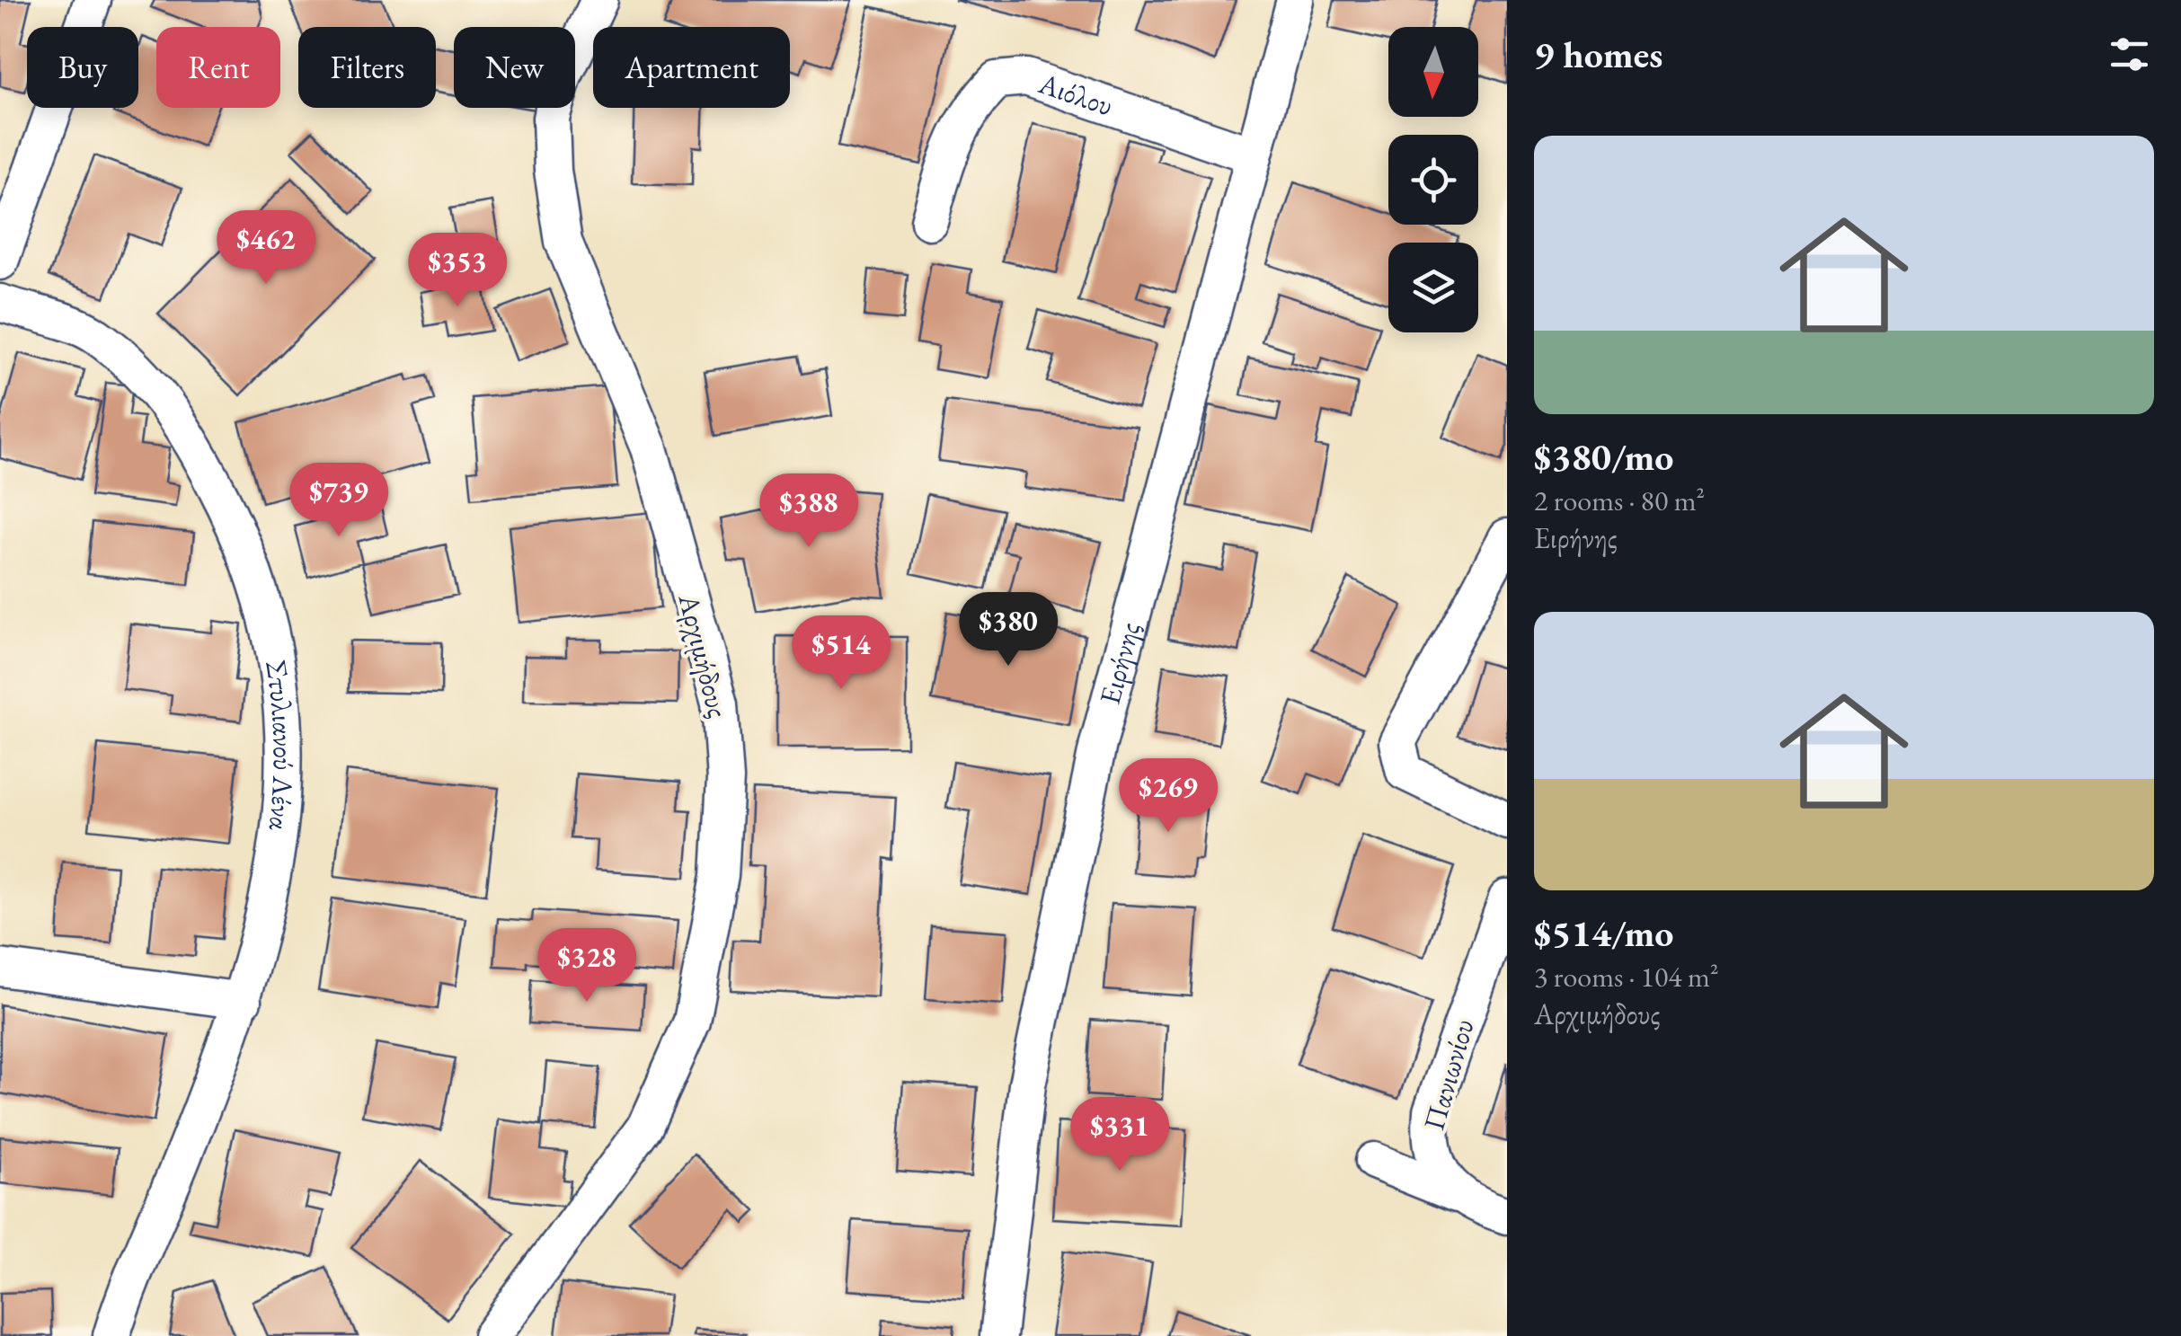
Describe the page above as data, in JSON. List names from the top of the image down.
{
  "streets": {
    "street": [
      "Αιόλου",
      "Αρχιμήδους",
      "Ειρήνης",
      "Στυλιανού Λένα",
      "Πανιωνίου"
    ]
  },
  "crossings": [
    ["Αιόλου", "Ειρήνης"]
  ],
  "north": "bottom",
  "page": {
    "heading": "9 homes",
    "chip": [
      "Buy",
      "Rent",
      "Filters",
      "New",
      "Apartment"
    ],
    "list": [
      {
        "name": "$380/mo",
        "note": "2 rooms · 80 m² · Ειρήνης"
      },
      {
        "name": "$514/mo",
        "note": "3 rooms · 104 m² · Αρχιμήδους"
      }
    ],
    "price": [
      "$462",
      "$353",
      "$739",
      "$388",
      "$380",
      "$514",
      "$269",
      "$328",
      "$331"
    ]
  }
}
